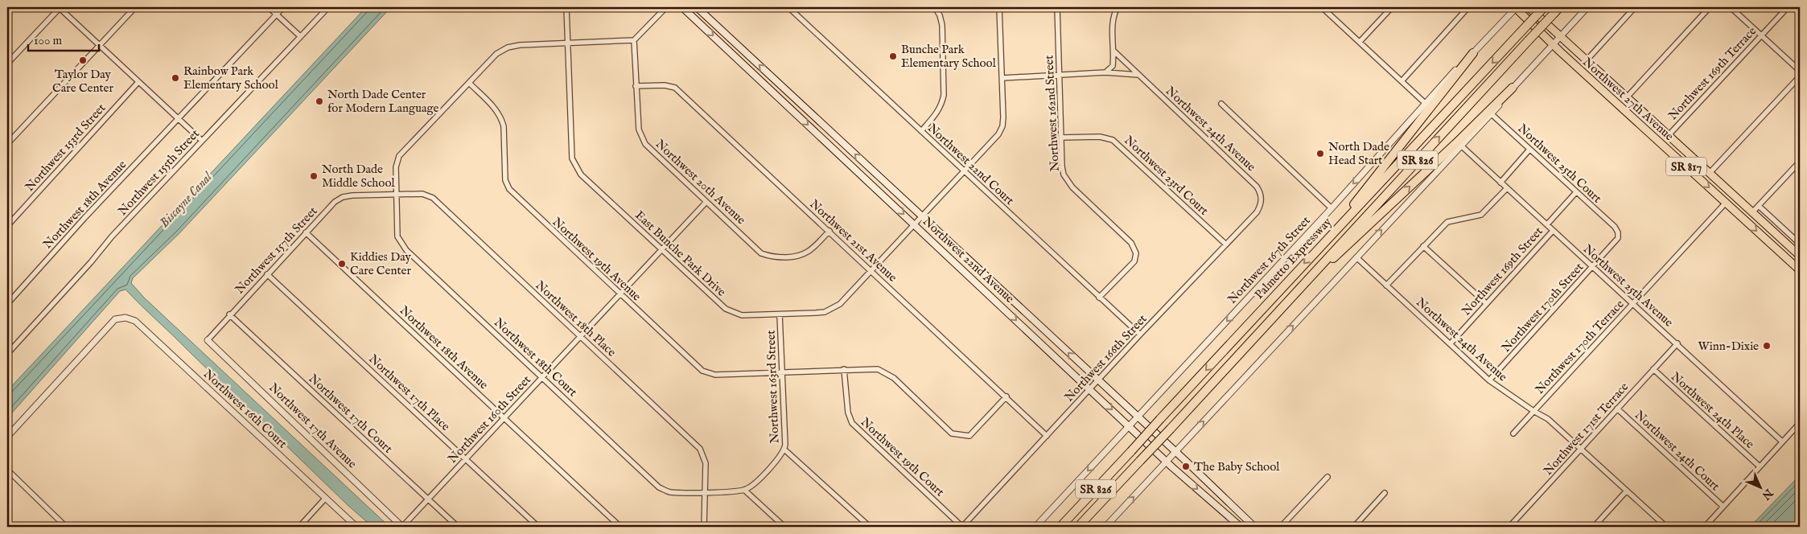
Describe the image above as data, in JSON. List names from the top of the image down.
{
  "streets": {
    "highway": ["SR 826", "Palmetto Expressway"],
    "main road": ["Northwest 27th Avenue", "SR 817", "Northwest 22nd Avenue"],
    "street": [
      "Northwest 169th Terrace",
      "Northwest 162nd Street",
      "Northwest 24th Avenue",
      "Northwest 153rd Street",
      "Northwest 25th Court",
      "Northwest 22nd Court",
      "Northwest 155th Street",
      "Northwest 23rd Court",
      "Northwest 20th Avenue",
      "Northwest 18th Avenue",
      "Northwest 21st Avenue",
      "Northwest 157th Street",
      "East Bunche Park Drive",
      "Northwest 19th Avenue",
      "Northwest 167th Street",
      "Northwest 169th Street",
      "Northwest 25th Avenue",
      "Northwest 170th Street",
      "Northwest 18th Place",
      "Northwest 170th Terrace",
      "Northwest 18th Court",
      "Northwest 166th Street",
      "Northwest 163rd Street",
      "Northwest 17th Place",
      "Northwest 16th Court",
      "Northwest 24th Place",
      "Northwest 17th Court",
      "Northwest 160th Street",
      "Northwest 17th Avenue",
      "Northwest 171st Terrace",
      "Northwest 24th Court",
      "Northwest 19th Court"
    ]
  },
  "crossings": [
    ["Northwest 169th Terrace", "Northwest 27th Avenue"],
    ["Northwest 27th Avenue", "Northwest 167th Street"],
    ["Northwest 27th Avenue", "Northwest 170th Terrace"],
    ["Northwest 162nd Street", "Northwest 22nd Court"],
    ["Northwest 162nd Street", "Northwest 23rd Court"],
    ["Northwest 24th Avenue", "Northwest 169th Street"],
    ["Northwest 24th Avenue", "Northwest 170th Street"],
    ["Northwest 24th Avenue", "Northwest 170th Terrace"],
    ["Northwest 24th Avenue", "Northwest 166th Street"],
    ["Northwest 24th Avenue", "Northwest 171st Terrace"],
    ["Northwest 25th Court", "Northwest 169th Street"],
    ["Northwest 25th Court", "Northwest 170th Street"],
    ["Northwest 22nd Court", "East Bunche Park Drive"],
    ["Northwest 22nd Court", "Northwest 166th Street"],
    ["Northwest 23rd Court", "Northwest 166th Street"],
    ["Northwest 20th Avenue", "Northwest 21st Avenue"],
    ["Northwest 20th Avenue", "Northwest 160th Street"],
    ["Northwest 18th Avenue", "Northwest 157th Street"],
    ["Northwest 18th Avenue", "Northwest 160th Street"],
    ["Northwest 21st Avenue", "East Bunche Park Drive"],
    ["Northwest 21st Avenue", "Northwest 166th Street"],
    ["Northwest 157th Street", "Northwest 18th Place"],
    ["Northwest 157th Street", "Northwest 18th Court"],
    ["Northwest 157th Street", "Northwest 17th Place"],
    ["Northwest 157th Street", "Northwest 17th Court"],
    ["Northwest 157th Street", "Northwest 17th Avenue"],
    ["East Bunche Park Drive", "Northwest 22nd Avenue"],
    ["East Bunche Park Drive", "Northwest 163rd Street"],
    ["East Bunche Park Drive", "Northwest 160th Street"],
    ["Northwest 19th Avenue", "Northwest 163rd Street"],
    ["Northwest 19th Avenue", "Northwest 160th Street"],
    ["Northwest 22nd Avenue", "Northwest 167th Street"],
    ["Northwest 22nd Avenue", "Northwest 166th Street"],
    ["Northwest 169th Street", "Northwest 25th Avenue"],
    ["Northwest 25th Avenue", "Northwest 170th Street"],
    ["Northwest 25th Avenue", "Northwest 170th Terrace"],
    ["Northwest 25th Avenue", "Northwest 171st Terrace"],
    ["Northwest 18th Place", "Northwest 18th Court"],
    ["Northwest 18th Place", "Northwest 160th Street"],
    ["Northwest 18th Court", "Northwest 160th Street"],
    ["Northwest 166th Street", "Northwest 19th Court"],
    ["Northwest 17th Place", "Northwest 160th Street"],
    ["Northwest 24th Place", "Northwest 171st Terrace"],
    ["Northwest 17th Court", "Northwest 160th Street"],
    ["Northwest 160th Street", "Northwest 17th Avenue"],
    ["Northwest 171st Terrace", "Northwest 24th Court"]
  ],
  "one_way": ["Northwest 167th Street"],
  "water": ["Biscayne Canal"],
  "places": [
    "Bunche Park Elementary School",
    "Taylor Day Care Center",
    "Rainbow Park Elementary School",
    "North Dade Center for Modern Language",
    "North Dade Head Start",
    "North Dade Middle School",
    "Kiddies Day Care Center",
    "Winn-Dixie",
    "The Baby School"
  ],
  "scale_bar": "100 m",
  "north": "bottom right"
}
